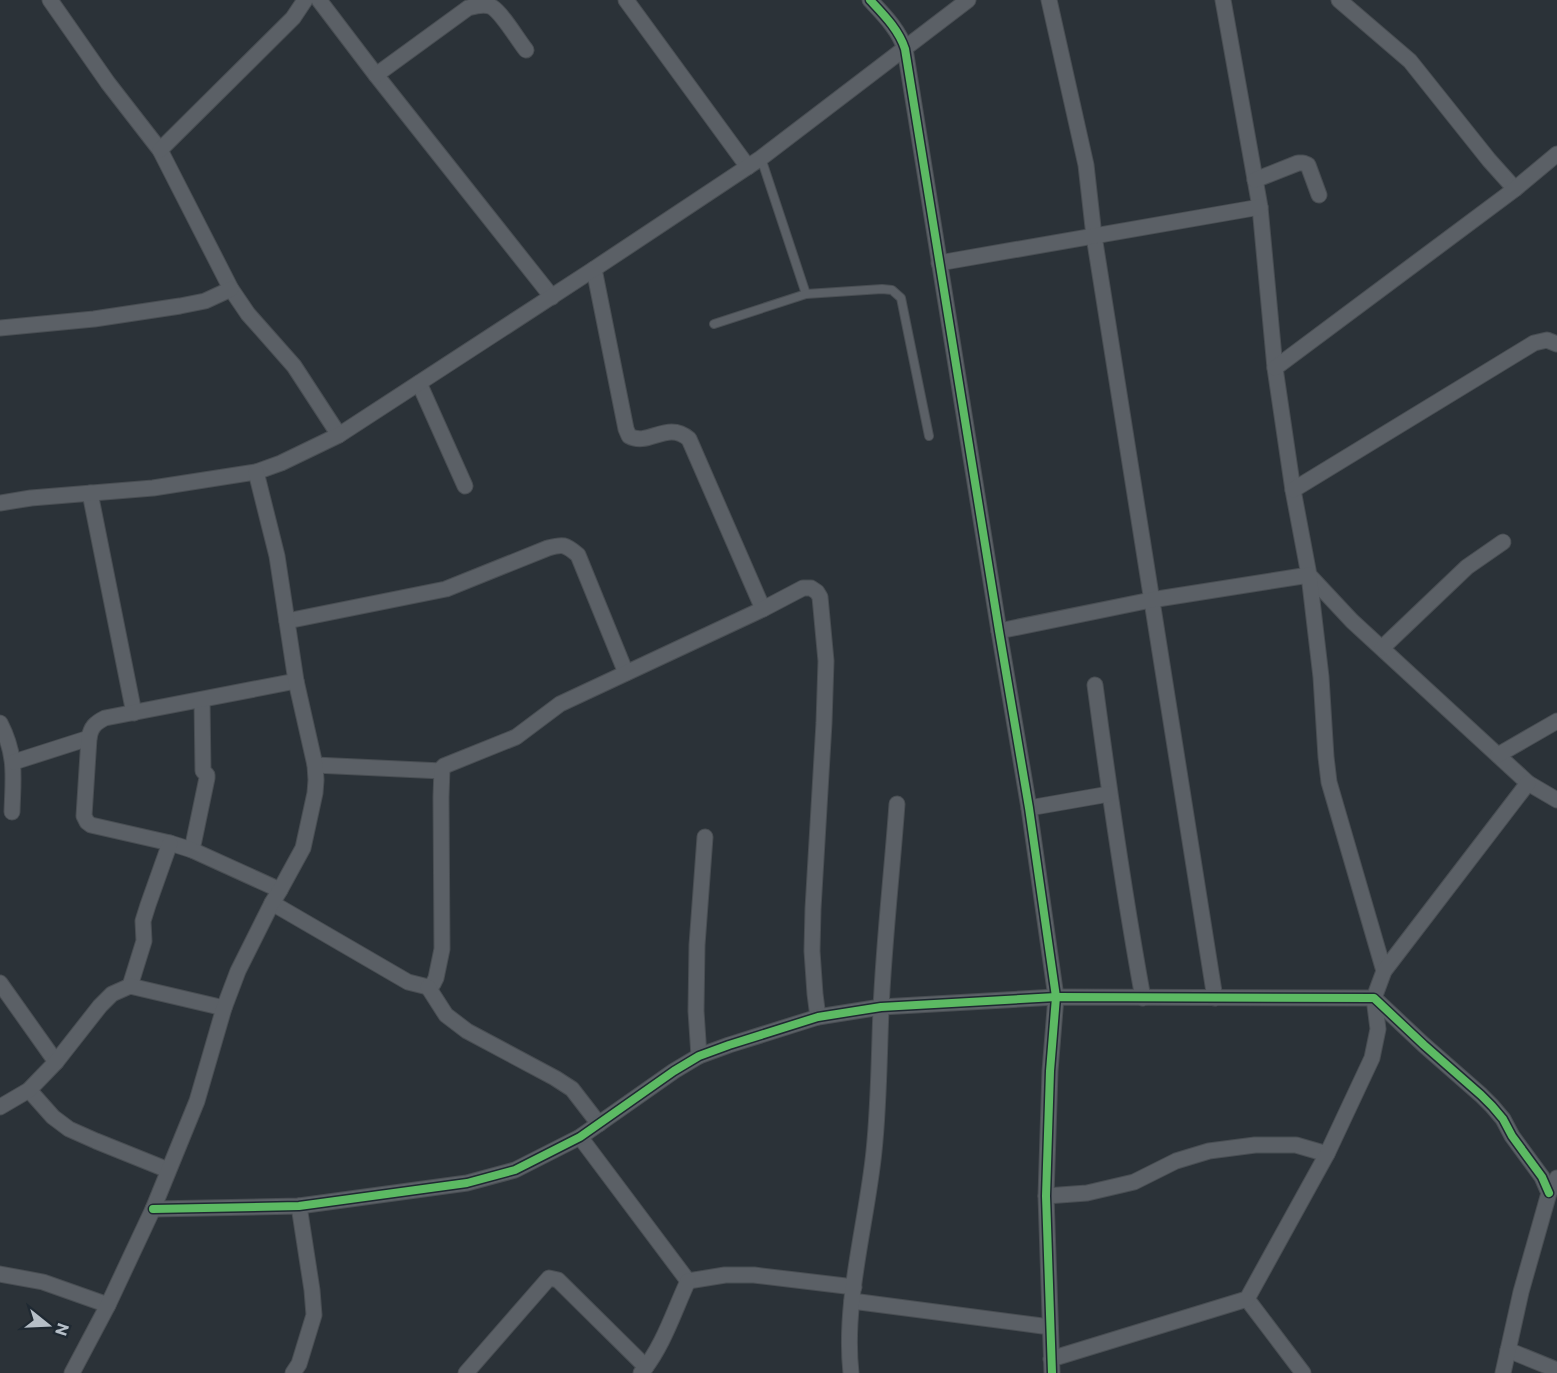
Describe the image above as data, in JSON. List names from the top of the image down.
{
  "north": "right"
}
